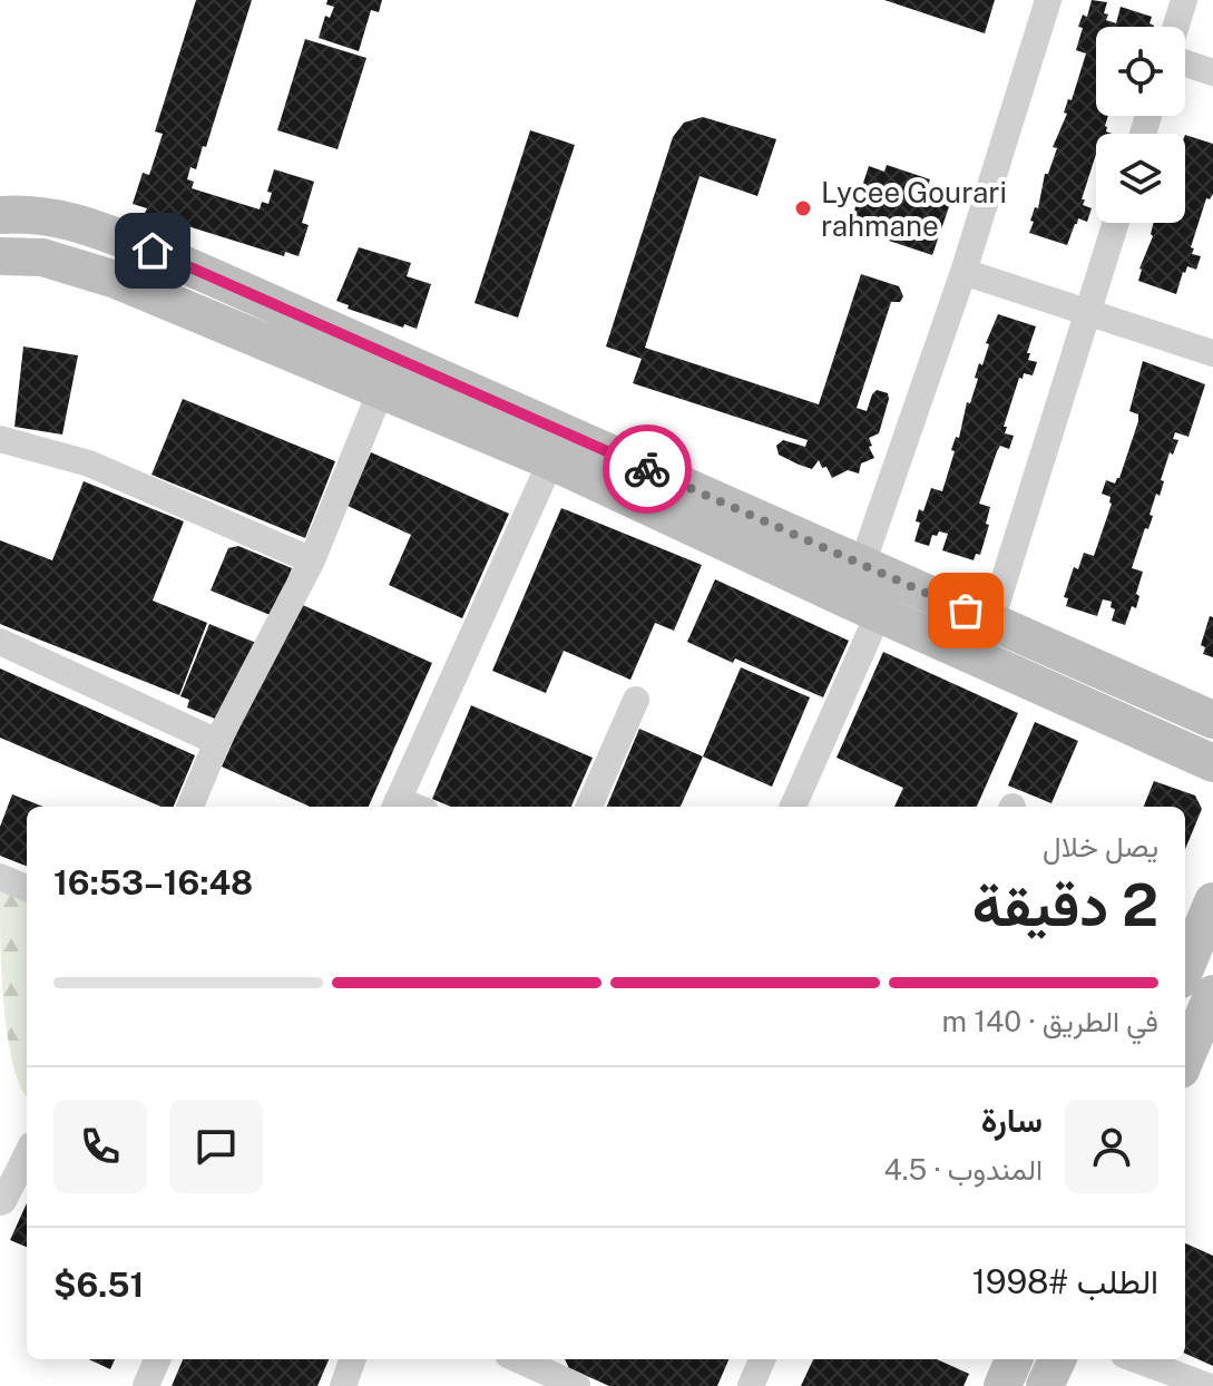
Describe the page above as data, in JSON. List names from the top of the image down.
{
  "places": ["Lycee Gourari rahmane"],
  "page": {
    "heading": ["2 دقيقة", "يصل خلال", "16:48–16:53"],
    "panel": [
      "سارة",
      "المندوب · 4.5",
      "الطلب #1998",
      "$6.51"
    ],
    "bar": "في الطريق · 140 m"
  }
}
